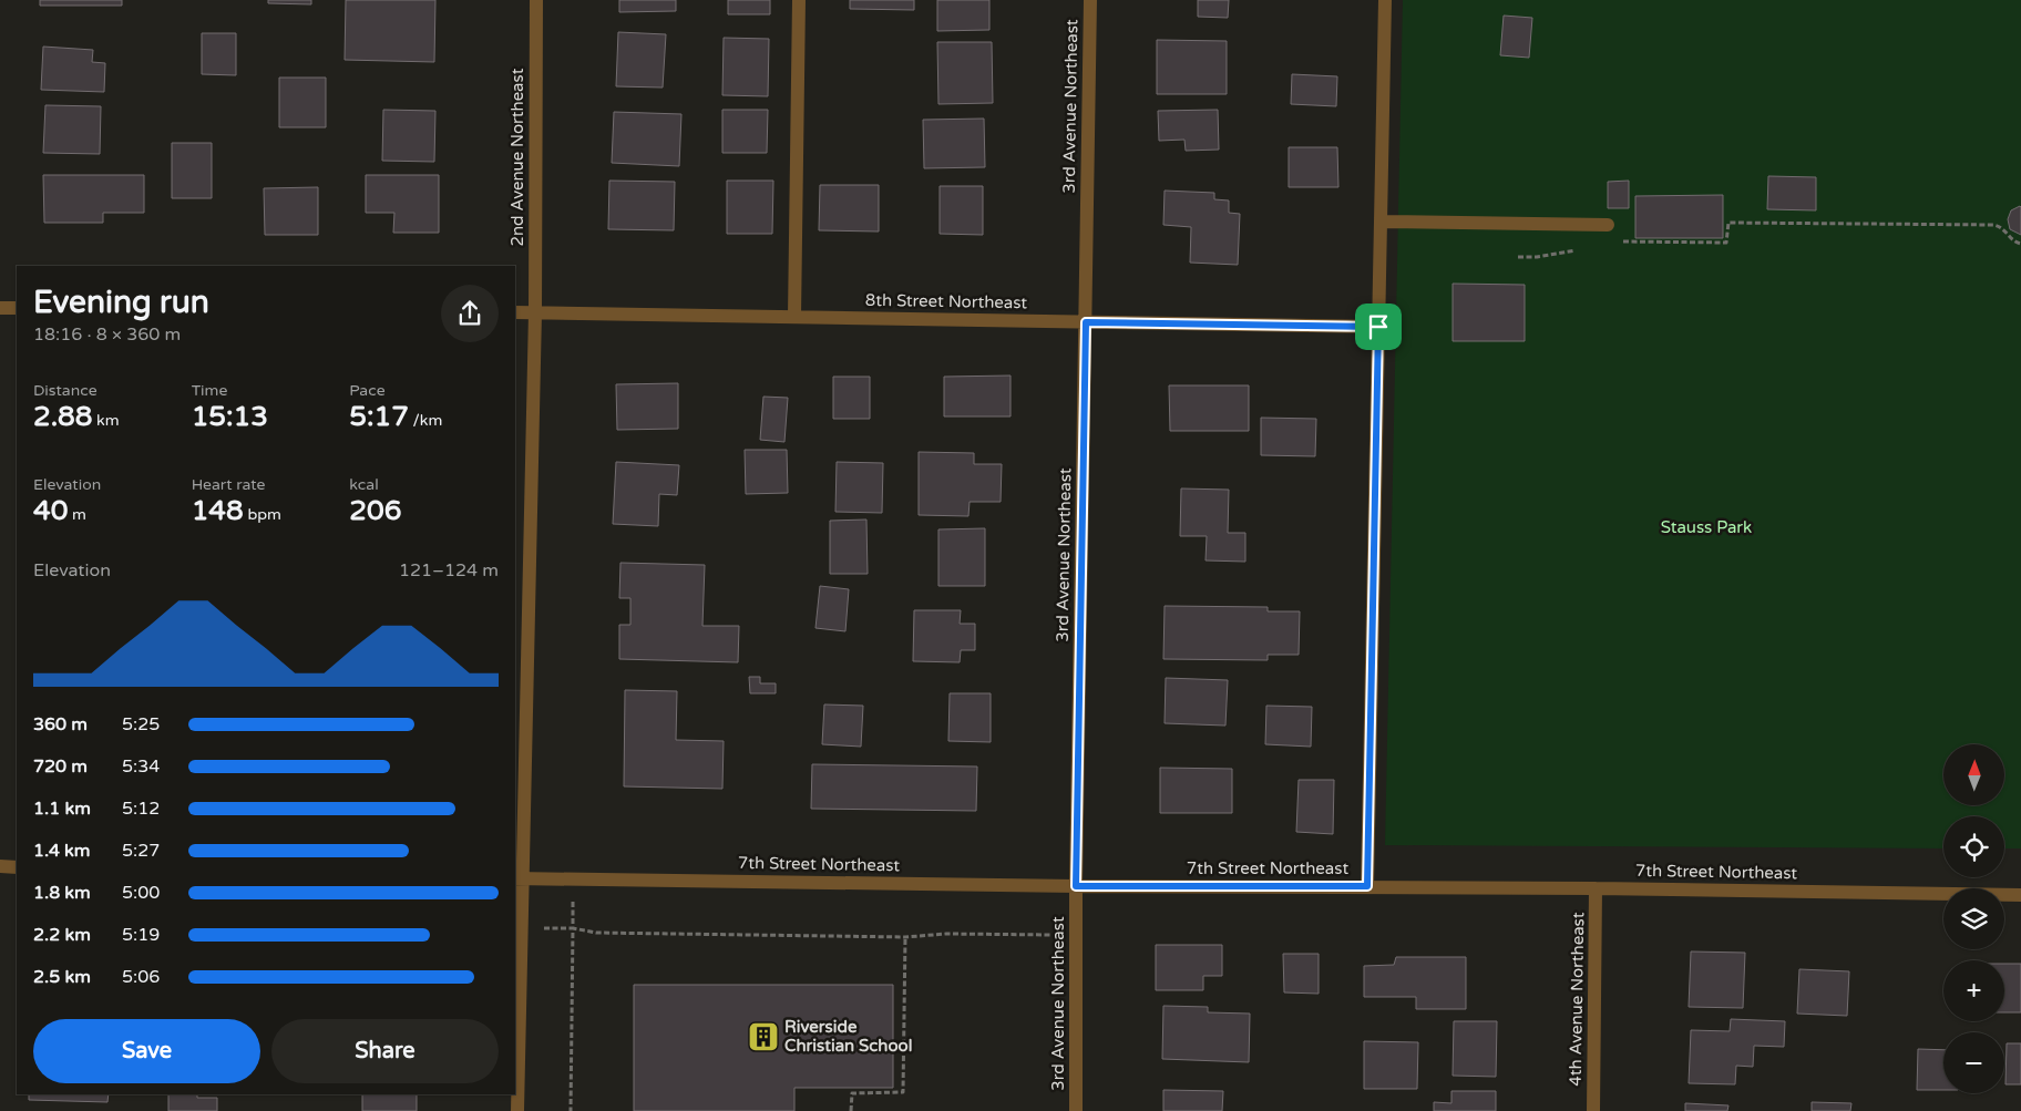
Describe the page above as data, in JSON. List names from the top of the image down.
{
  "streets": {
    "street": [
      "3rd Avenue Northeast",
      "2nd Avenue Northeast",
      "8th Street Northeast",
      "7th Street Northeast",
      "4th Avenue Northeast"
    ]
  },
  "crossings": [
    ["3rd Avenue Northeast", "8th Street Northeast"],
    ["3rd Avenue Northeast", "7th Street Northeast"],
    ["2nd Avenue Northeast", "8th Street Northeast"],
    ["2nd Avenue Northeast", "7th Street Northeast"],
    ["7th Street Northeast", "4th Avenue Northeast"]
  ],
  "parks": ["Stauss Park"],
  "places": {
    "building": ["Riverside Christian School"]
  },
  "north": "top",
  "page": {
    "heading": ["Evening run", "18:16 · 8 × 360 m"],
    "stats": [
      ["Distance", "2.88 km"],
      ["Time", "15:13"],
      ["Pace", "5:17 /km"],
      ["Elevation", "40 m"],
      ["Heart rate", "148 bpm"],
      ["kcal", "206"]
    ],
    "chart": ["Elevation", "121–124 m"],
    "list": [
      {
        "name": "360 m",
        "note": "5:25"
      },
      {
        "name": "720 m",
        "note": "5:34"
      },
      {
        "name": "1.1 km",
        "note": "5:12"
      },
      {
        "name": "1.4 km",
        "note": "5:27"
      },
      {
        "name": "1.8 km",
        "note": "5:00"
      },
      {
        "name": "2.2 km",
        "note": "5:19"
      },
      {
        "name": "2.5 km",
        "note": "5:06"
      }
    ],
    "map_buttons": ["+", "−"],
    "buttons": ["Save", "Share"]
  }
}
